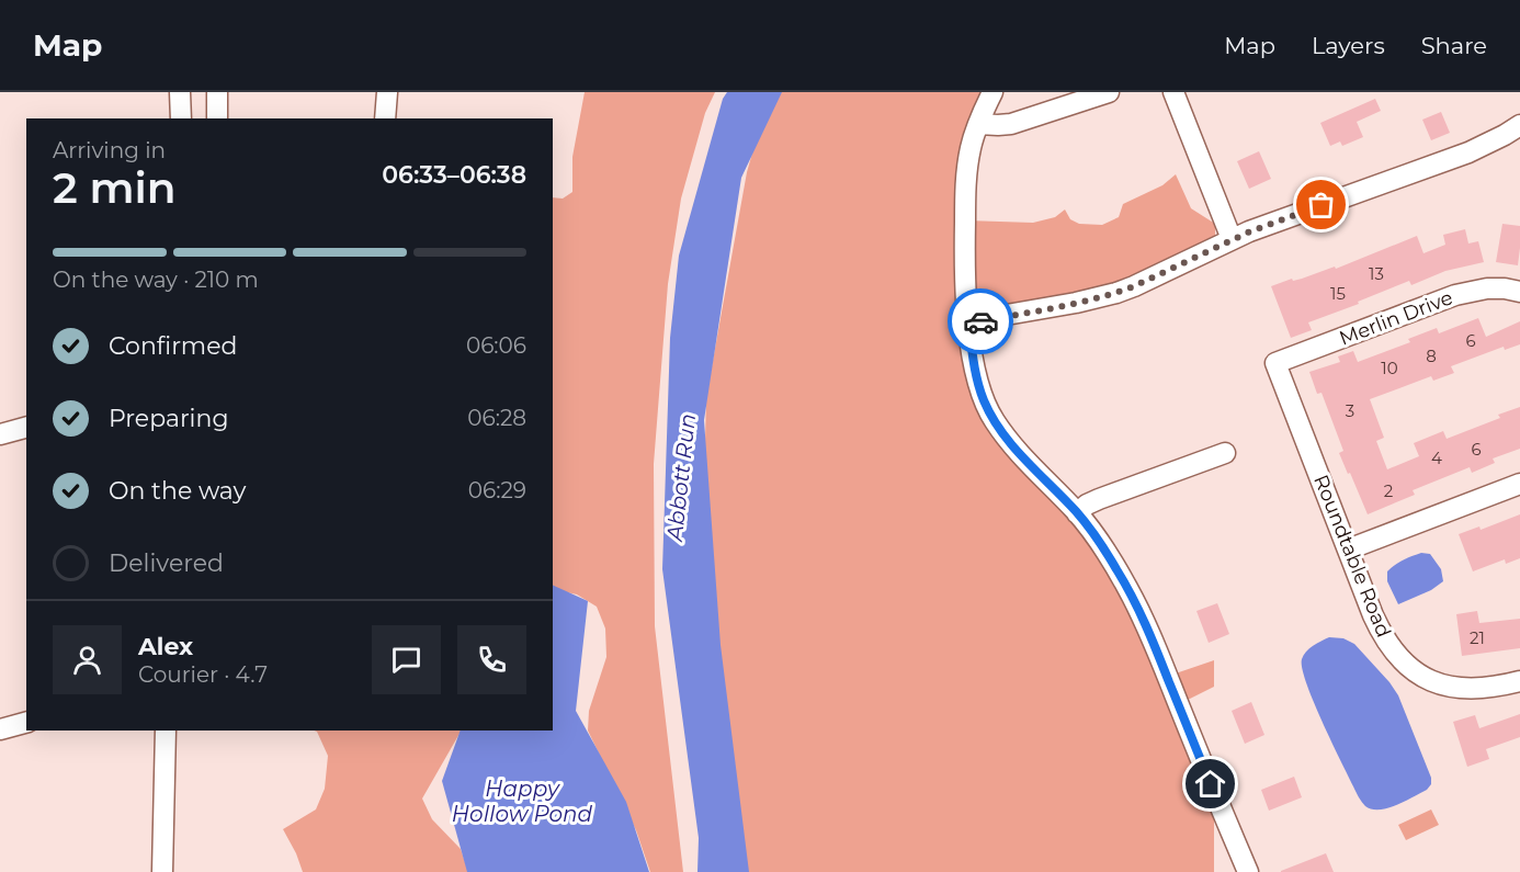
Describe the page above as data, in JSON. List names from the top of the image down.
{
  "streets": {
    "street": ["Merlin Drive", "Roundtable Road"]
  },
  "crossings": [
    ["Merlin Drive", "Roundtable Road"]
  ],
  "water": ["Abbott Run", "Happy Hollow Pond"],
  "house_numbers": [
    "13",
    "15",
    "6",
    "8",
    "10",
    "3",
    "6",
    "4",
    "2",
    "21"
  ],
  "page": {
    "header": "Map",
    "nav": ["Map", "Layers", "Share"],
    "heading": ["2 min", "Arriving in", "06:33–06:38"],
    "panel": ["Alex", "Courier · 4.7"],
    "bar": "On the way · 210 m",
    "list": [
      ["Confirmed", "06:06"],
      ["Preparing", "06:28"],
      ["On the way", "06:29"],
      "Delivered"
    ]
  }
}
